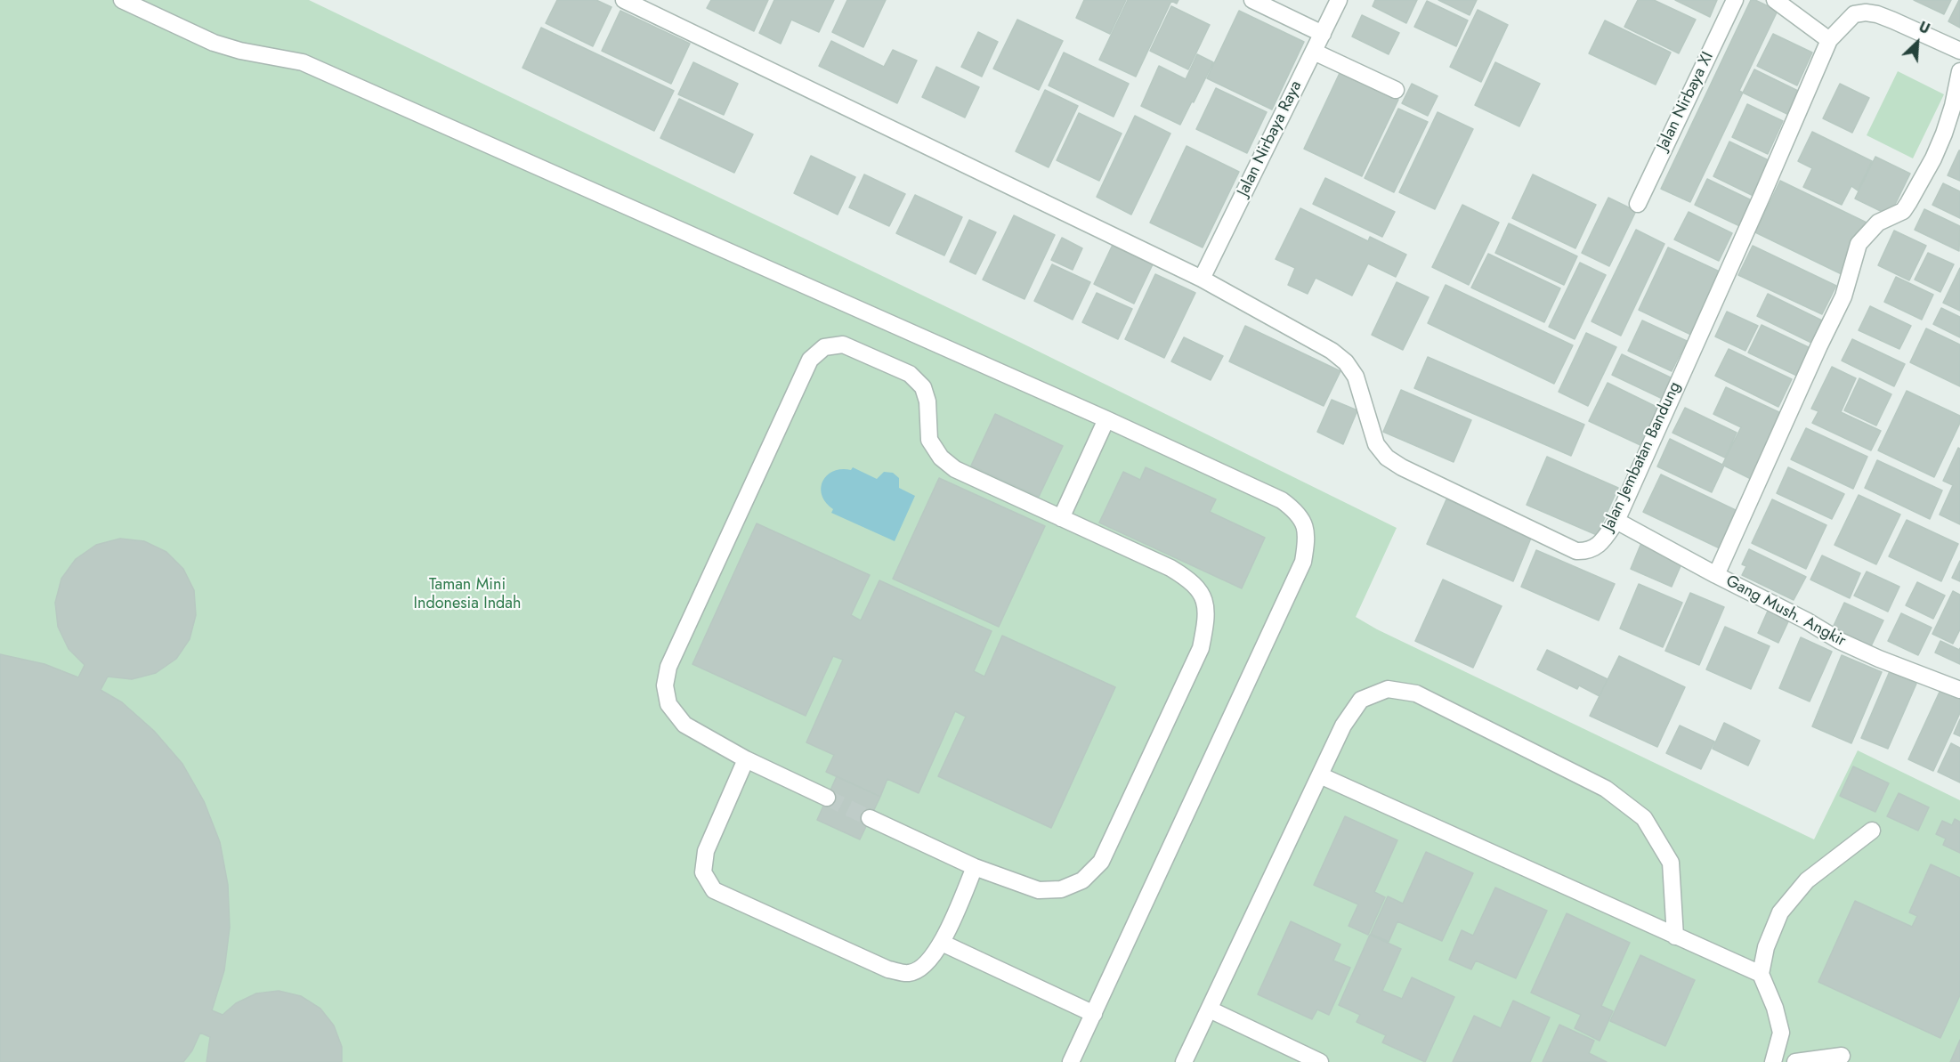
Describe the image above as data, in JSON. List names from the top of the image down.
{
  "streets": {
    "street": [
      "Jalan Nirbaya XI",
      "Jalan Nirbaya Raya",
      "Jalan Jembatan Bandung",
      "Gang Mush. Angkir"
    ]
  },
  "crossings": [
    ["Jalan Nirbaya Raya", "Jalan Jembatan Bandung"],
    ["Jalan Jembatan Bandung", "Gang Mush. Angkir"]
  ],
  "parks": ["Taman Mini Indonesia Indah"],
  "north": "top right"
}
